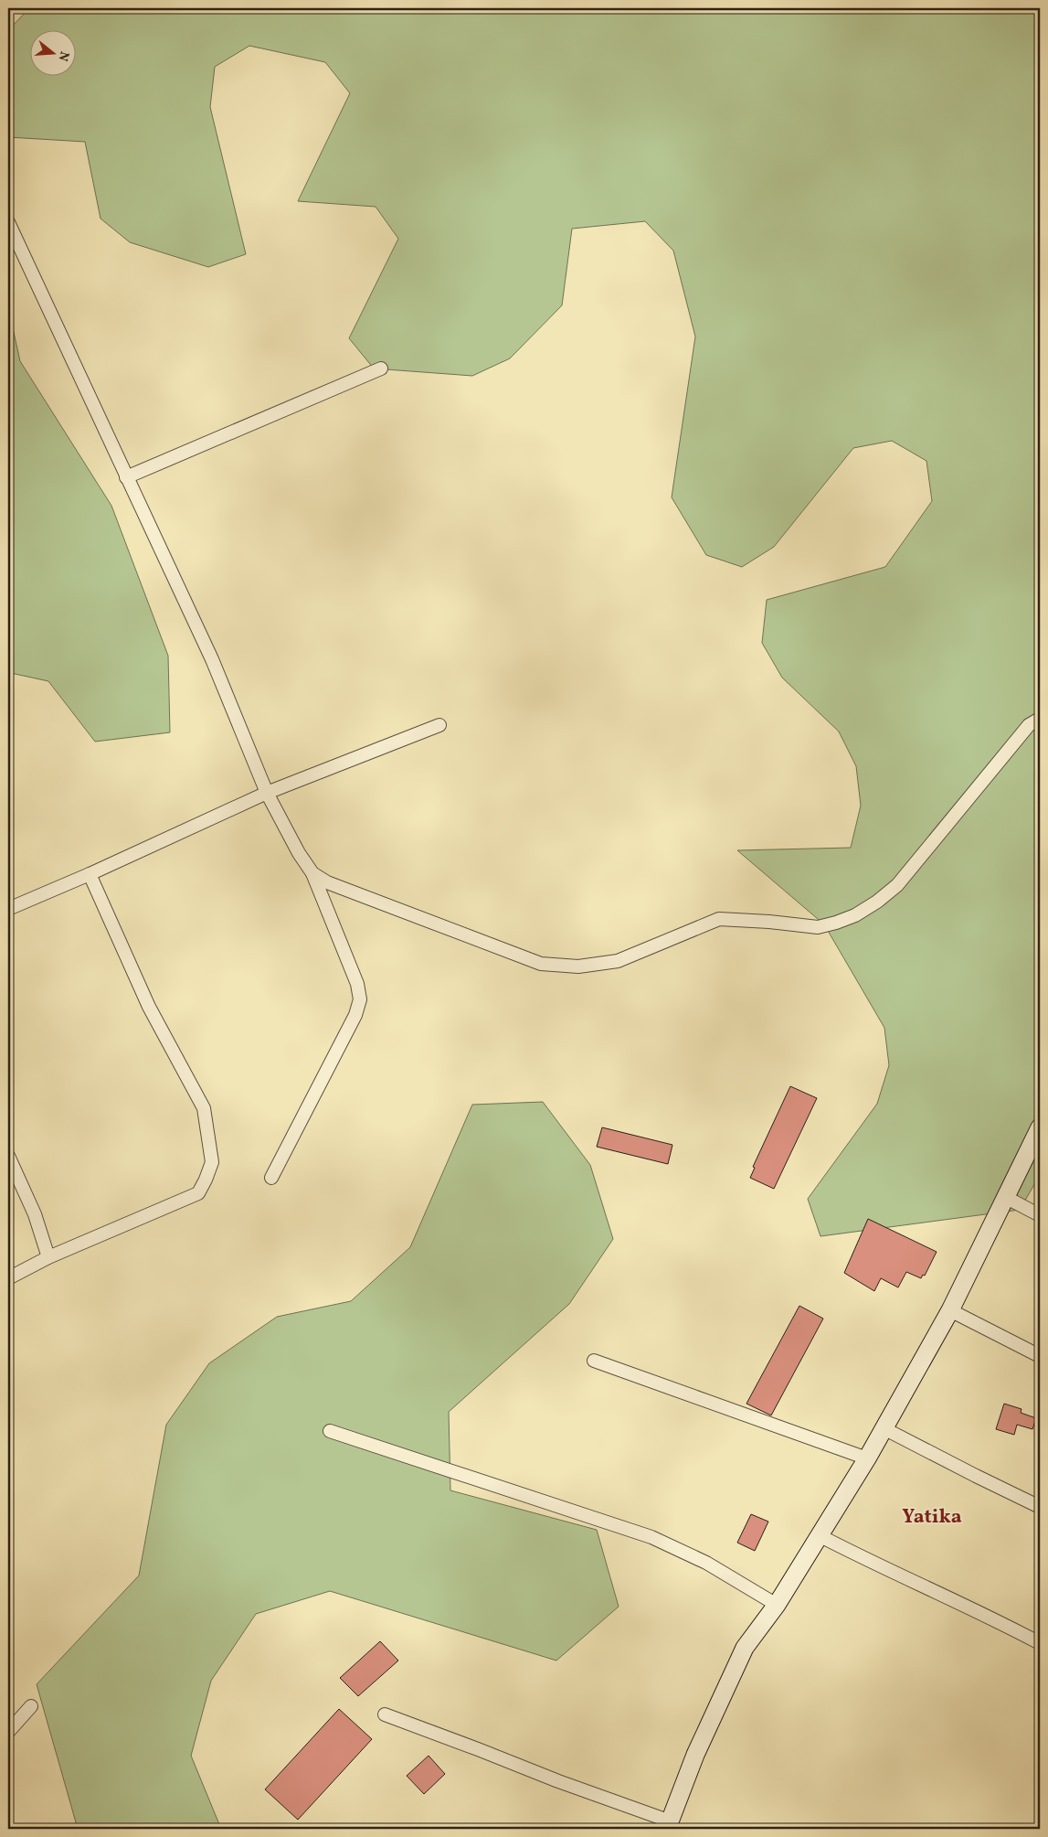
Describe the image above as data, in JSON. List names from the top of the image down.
{
  "districts": ["Yatika"],
  "north": "right"
}
